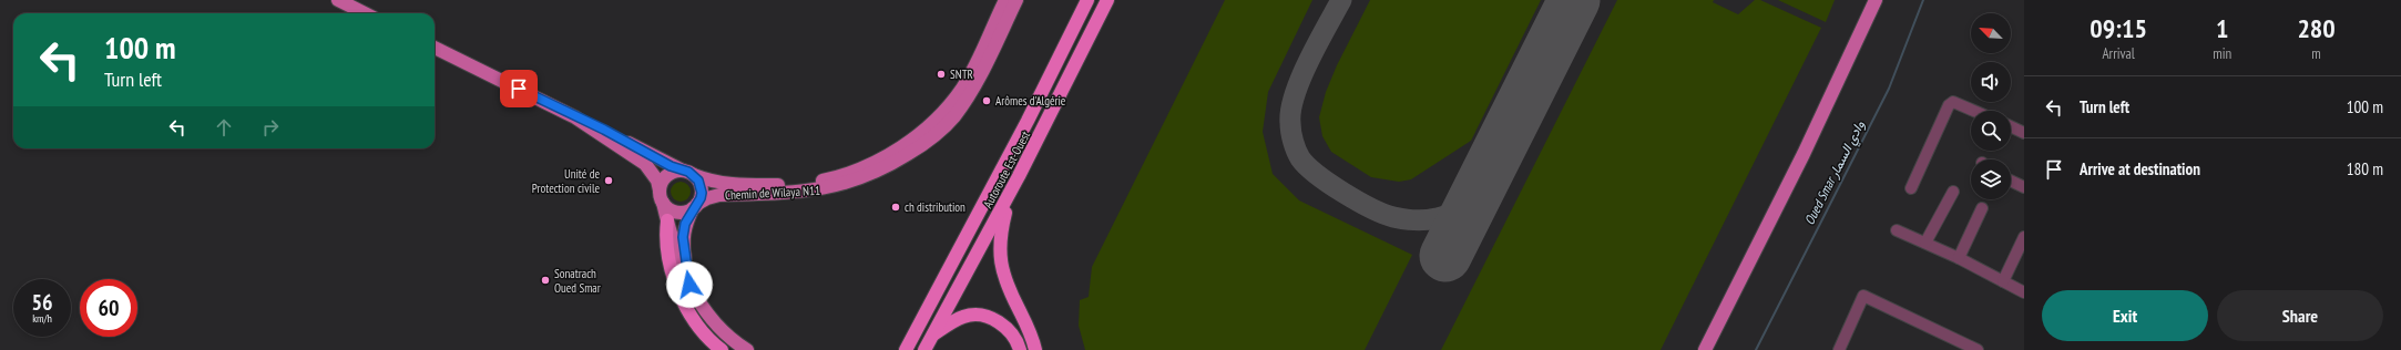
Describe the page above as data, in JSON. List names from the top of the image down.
{
  "streets": {
    "highway": ["Autoroute Est-Ouest"],
    "main road": ["Chemin de Wilaya N11"]
  },
  "water": ["Oued Smar وادي السمار"],
  "places": [
    "SNTR",
    "Arômes d'Algérie",
    "Unité de Protection civile",
    "ch distribution",
    "Sonatrach Oued Smar"
  ],
  "north": "top left",
  "page": {
    "eta": [
      "09:15",
      "Arrival",
      "1",
      "min",
      "280",
      "m"
    ],
    "turn": ["100 m", "Turn left"],
    "list": [
      {
        "name": "Turn left",
        "value": "100 m"
      },
      {
        "name": "Arrive at destination",
        "value": "180 m"
      }
    ],
    "speed": "56 km/h",
    "limit": "60",
    "buttons": ["Exit", "Share"]
  }
}
